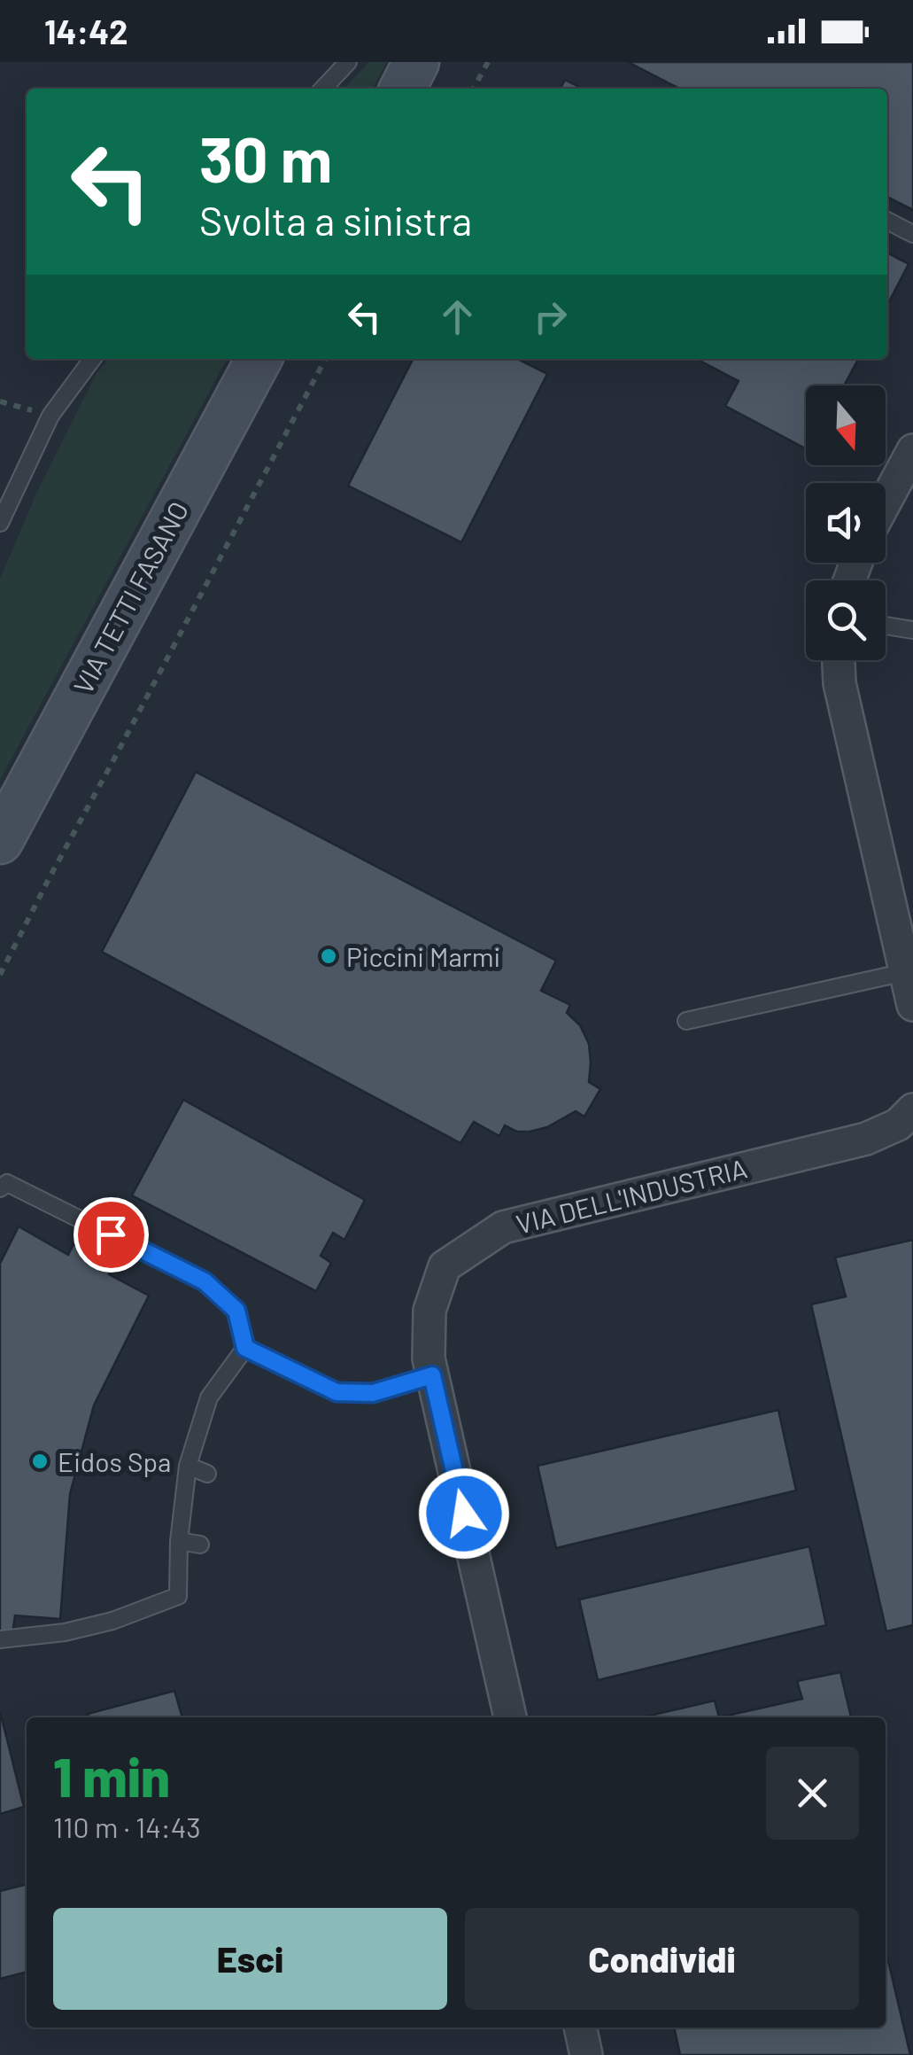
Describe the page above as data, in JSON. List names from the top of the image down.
{
  "streets": {
    "main road": ["VIA TETTI FASANO"],
    "street": ["VIA DELL'INDUSTRIA"]
  },
  "places": ["Piccini Marmi", "Eidos Spa"],
  "north": "bottom",
  "page": {
    "status": "14:42",
    "turn": ["30 m", "Svolta a sinistra"],
    "heading": ["1 min", "110 m · 14:43"],
    "buttons": ["Esci", "Condividi"]
  }
}
